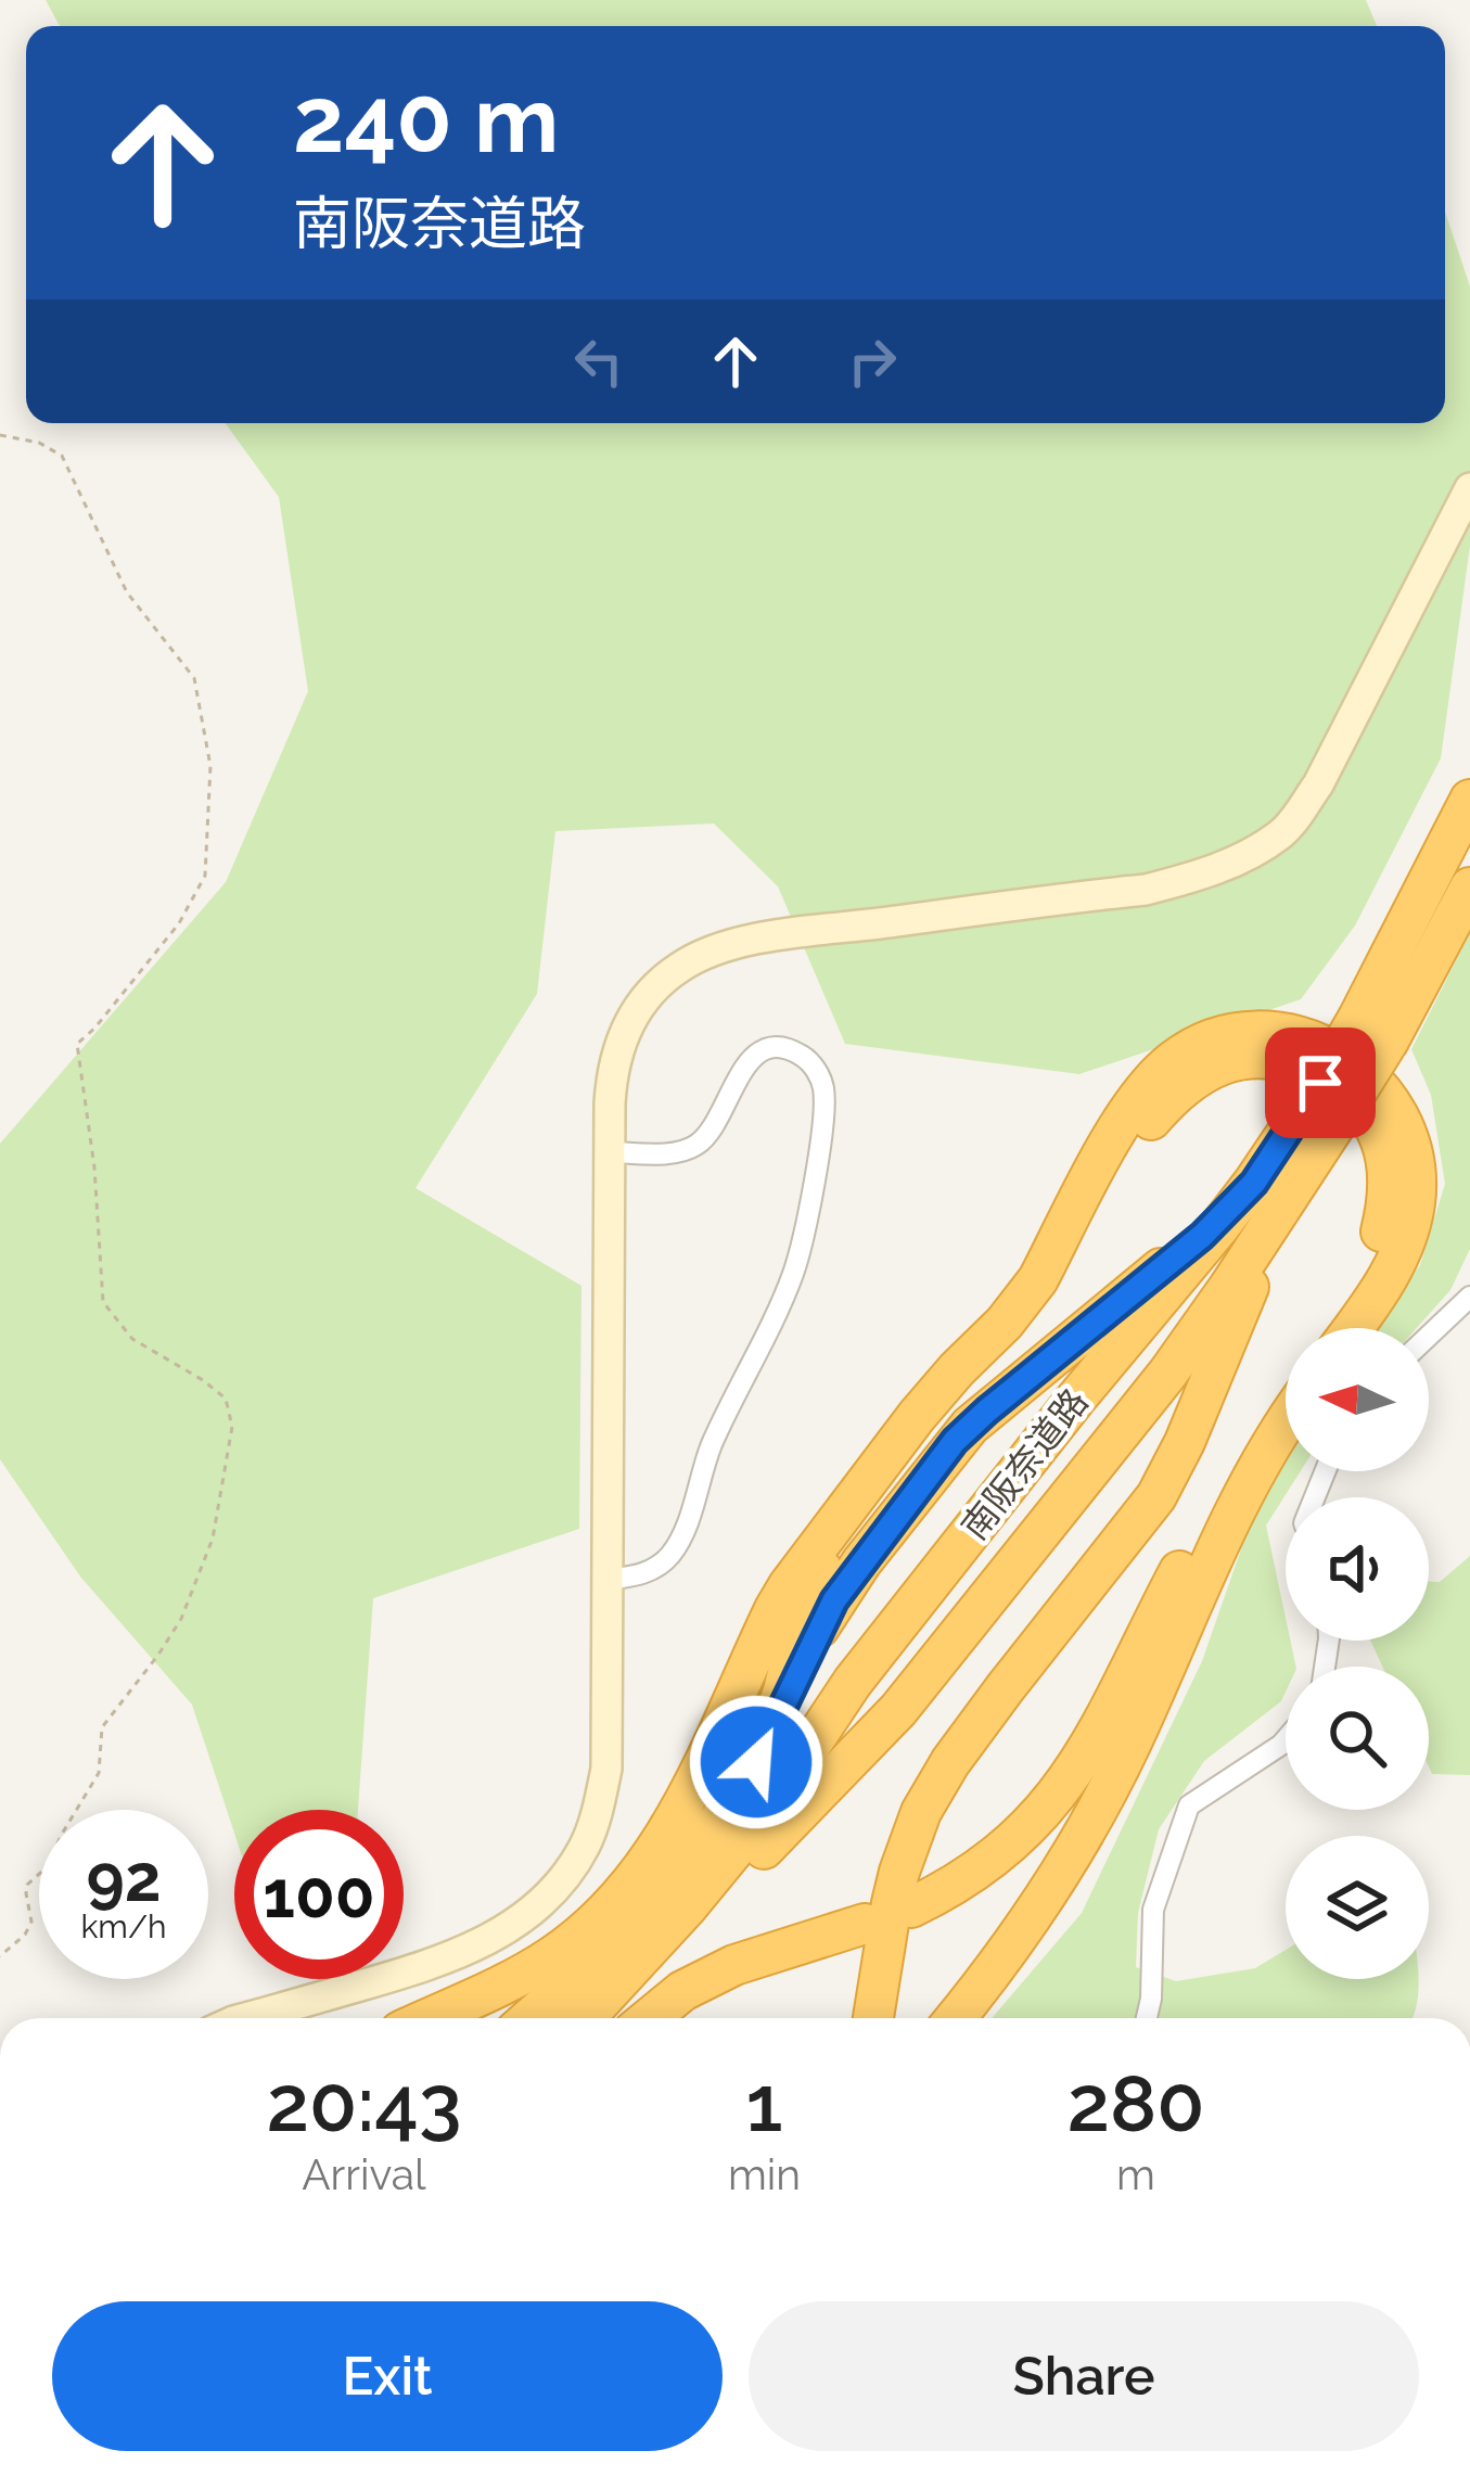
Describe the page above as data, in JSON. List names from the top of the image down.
{
  "streets": {
    "highway": ["南阪奈道路"]
  },
  "north": "left",
  "page": {
    "turn": ["240 m", "南阪奈道路"],
    "speed": "92 km/h",
    "limit": "100",
    "eta": [
      "20:43",
      "Arrival",
      "1",
      "min",
      "280",
      "m"
    ],
    "buttons": ["Exit", "Share"]
  }
}
